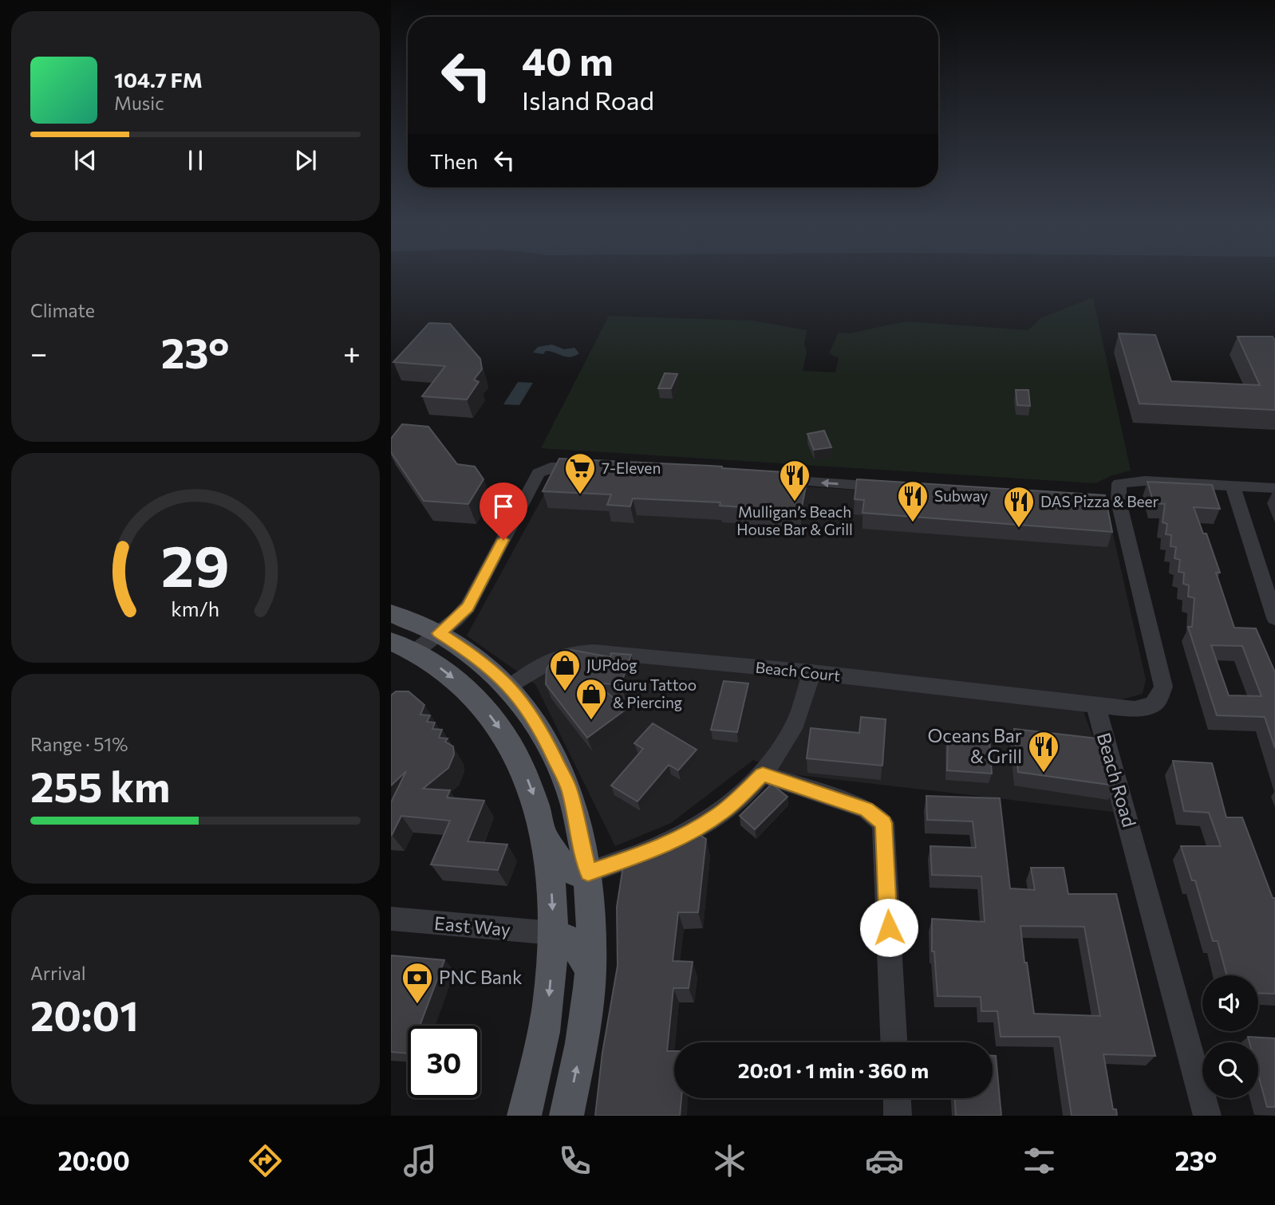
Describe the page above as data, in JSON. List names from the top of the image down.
{
  "streets": {
    "street": ["Beach Court", "Beach Road", "East Way"]
  },
  "crossings": [
    ["Beach Court", "Beach Road"]
  ],
  "places": {
    "supermarket": ["7-Eleven"],
    "restaurant": [
      "Mulligan’s Beach House Bar & Grill",
      "Subway",
      "DAS Pizza & Beer",
      "Oceans Bar & Grill"
    ],
    "shop": ["JUPdog", "Guru Tattoo & Piercing"],
    "bank": ["PNC Bank"]
  },
  "page": {
    "turn": ["40 m", "Island Road"],
    "song": ["104.7 FM", "Music"],
    "then": "Then",
    "tile": [
      "Climate",
      ["Range · 51%", "255 km"],
      ["Arrival", "20:01"]
    ],
    "heat": ["−", "23°", "+"],
    "limit": "30",
    "trip": "20:01 · 1 min · 360 m",
    "tabs": ["20:00", "23°"],
    "gauge": ["29", "km/h"]
  }
}
